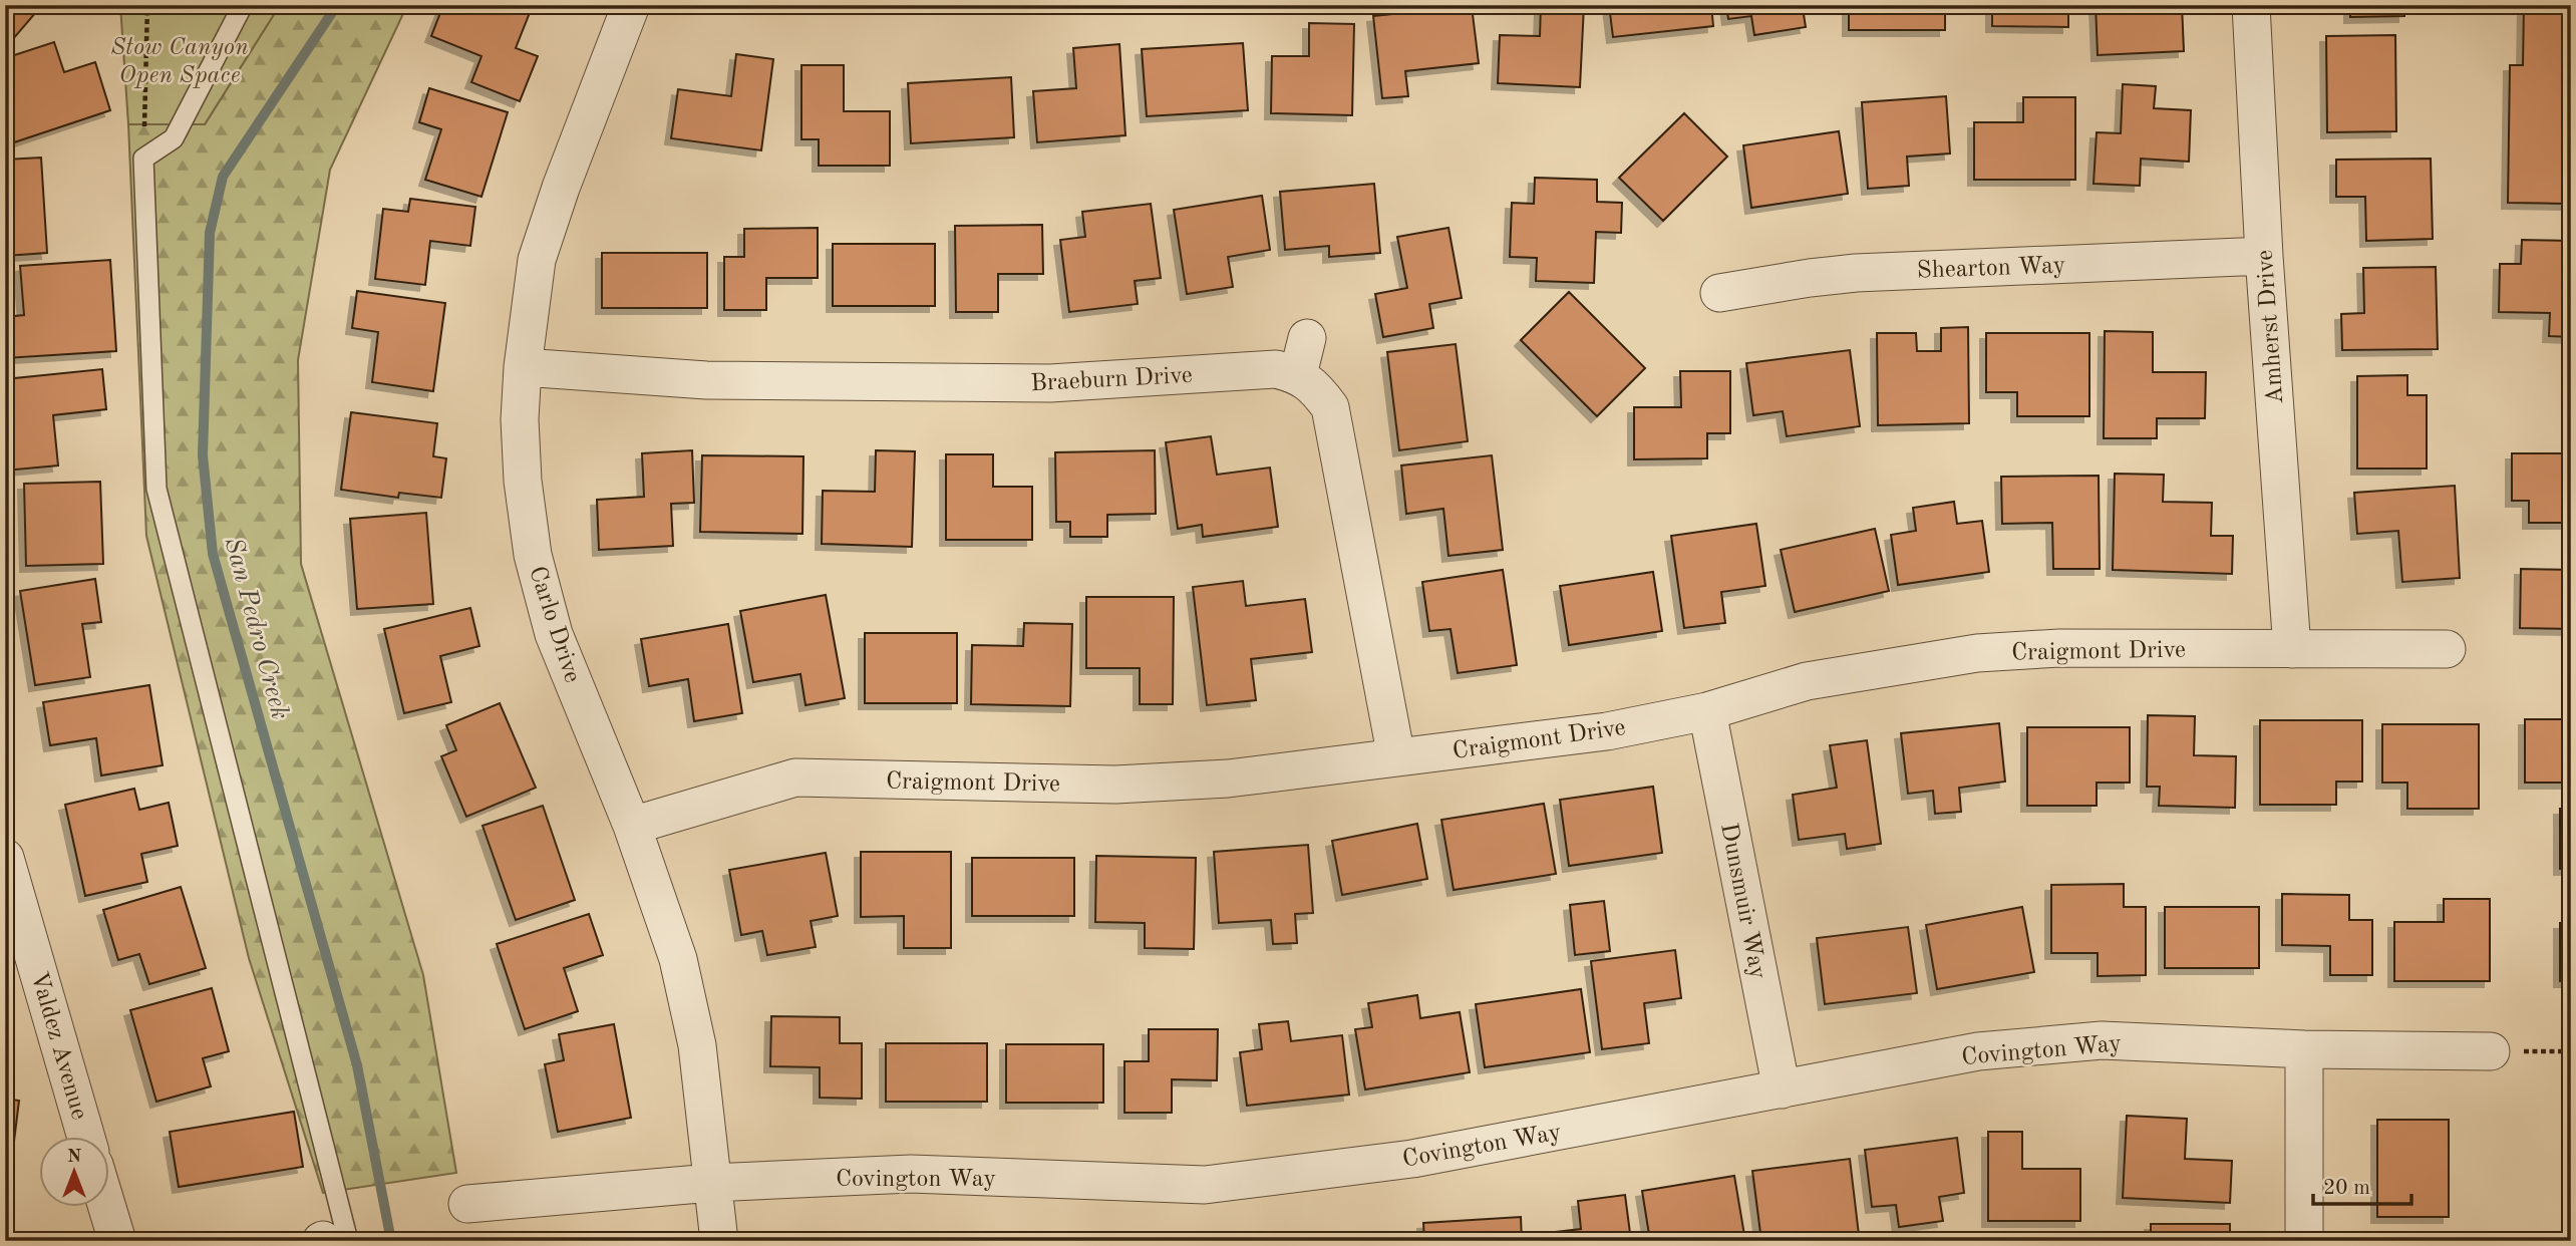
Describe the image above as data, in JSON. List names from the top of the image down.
{
  "streets": {
    "street": [
      "Shearton Way",
      "Amherst Drive",
      "Braeburn Drive",
      "Carlo Drive",
      "Craigmont Drive",
      "Dunsmuir Way",
      "Valdez Avenue",
      "Covington Way"
    ]
  },
  "crossings": [
    ["Shearton Way", "Amherst Drive"],
    ["Amherst Drive", "Craigmont Drive"],
    ["Braeburn Drive", "Carlo Drive"],
    ["Carlo Drive", "Craigmont Drive"],
    ["Carlo Drive", "Covington Way"],
    ["Craigmont Drive", "Dunsmuir Way"],
    ["Dunsmuir Way", "Covington Way"]
  ],
  "water": ["San Pedro Creek"],
  "parks": ["Stow Canyon Open Space"],
  "scale_bar": "20 m",
  "north": "top"
}
